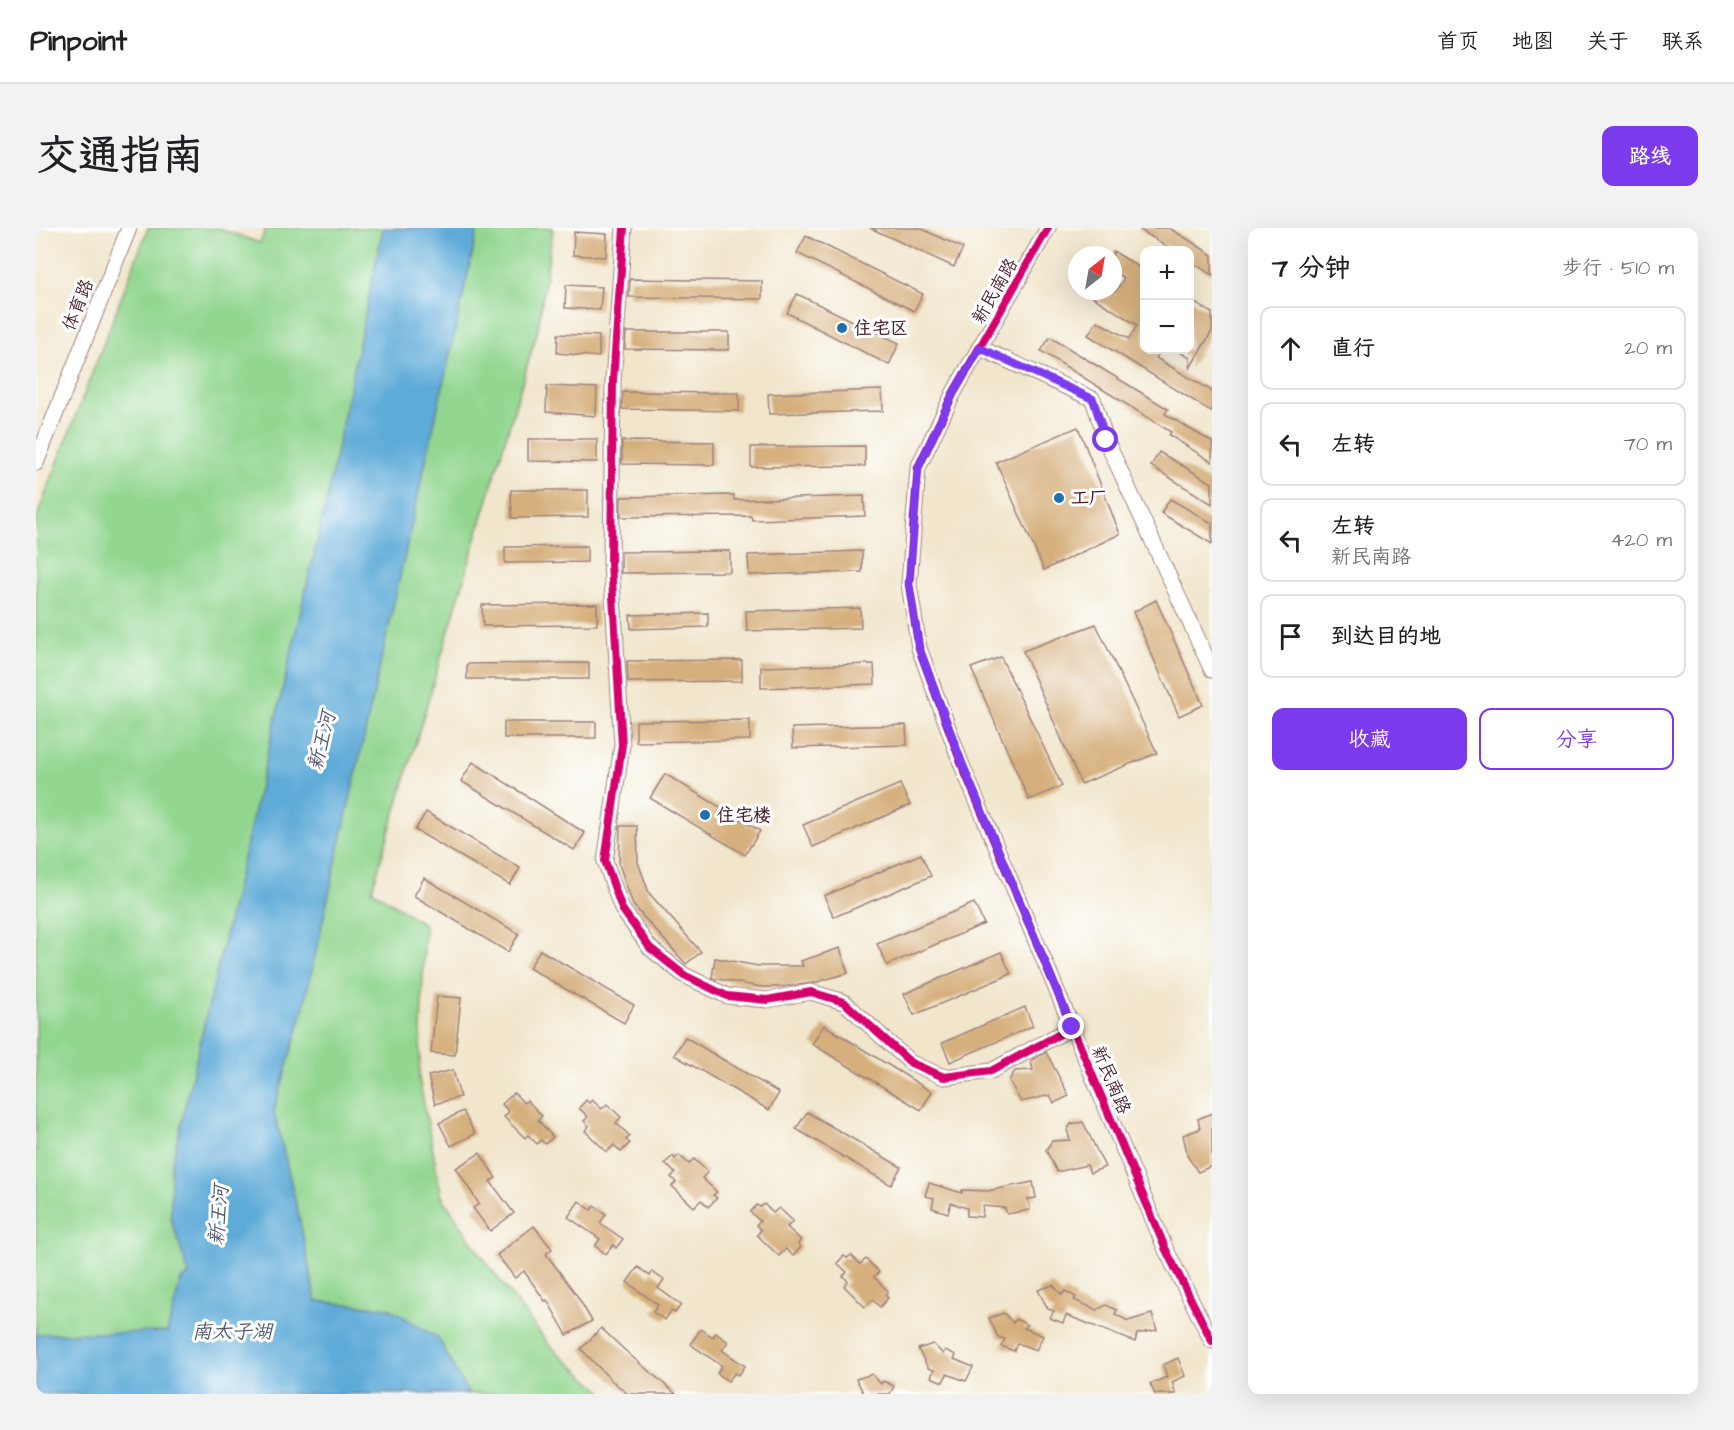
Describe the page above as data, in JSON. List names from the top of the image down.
{
  "streets": {
    "street": ["新民南路", "体育路"]
  },
  "water": ["新王河", "南太子湖"],
  "places": ["住宅区", "工厂", "住宅楼"],
  "north": "top right",
  "page": {
    "header": "Pinpoint",
    "nav": [
      "首页",
      "地图",
      "关于",
      "联系"
    ],
    "title": "交通指南",
    "buttons": [
      "路线",
      ["收藏", "分享"]
    ],
    "heading": ["7 分钟", "步行 · 510 m"],
    "map_buttons": ["+", "−"],
    "list": [
      ["直行", "20 m"],
      ["左转", "70 m"],
      ["左转", "新民南路", "420 m"],
      "到达目的地"
    ]
  }
}
